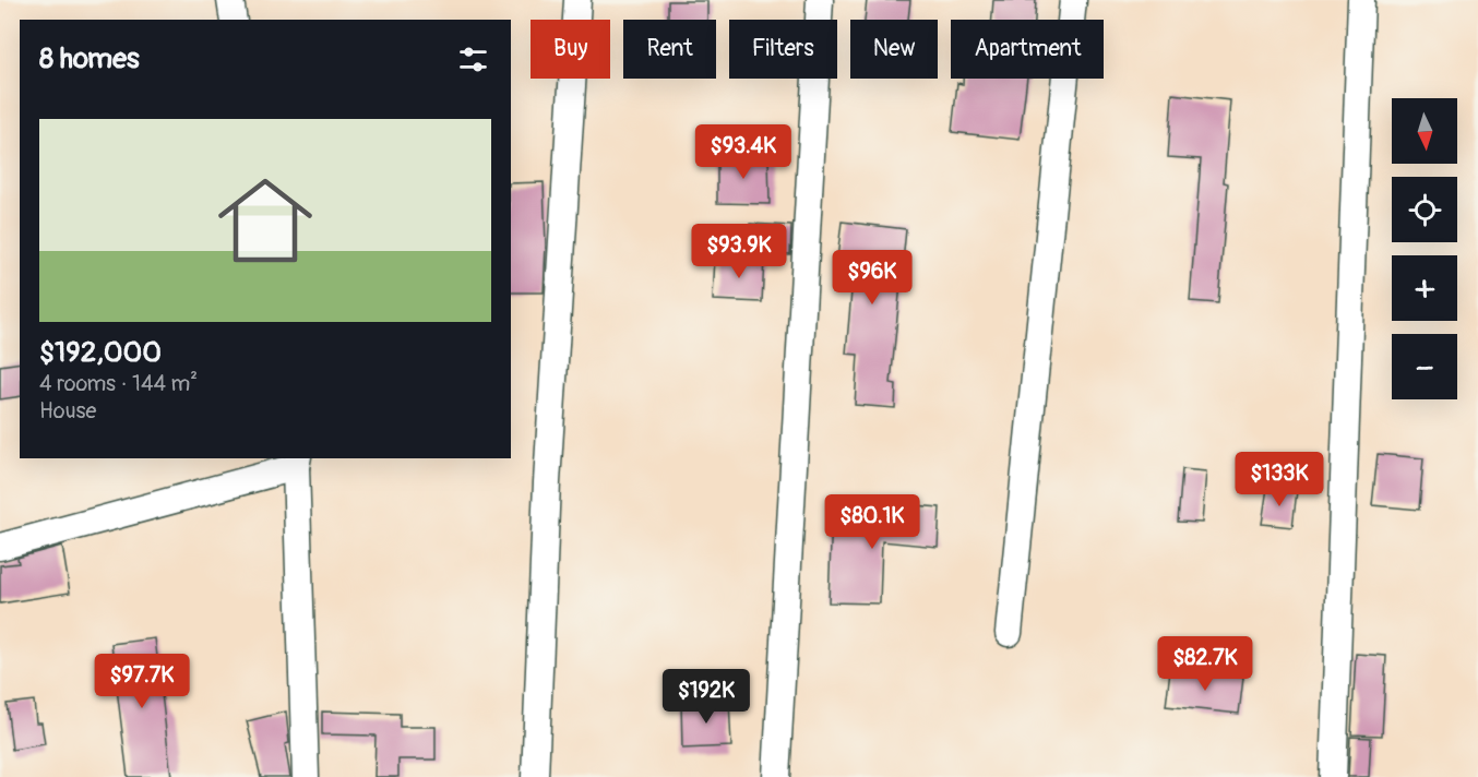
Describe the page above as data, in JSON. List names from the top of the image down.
{
  "north": "bottom",
  "page": {
    "chip": [
      "Buy",
      "Rent",
      "Filters",
      "New",
      "Apartment"
    ],
    "heading": "8 homes",
    "map_buttons": ["+", "−"],
    "list": [
      {
        "name": "$192,000",
        "note": "4 rooms · 144 m² · House"
      }
    ],
    "price": [
      "$93.4K",
      "$93.9K",
      "$96K",
      "$133K",
      "$80.1K",
      "$82.7K",
      "$97.7K",
      "$192K"
    ]
  }
}
